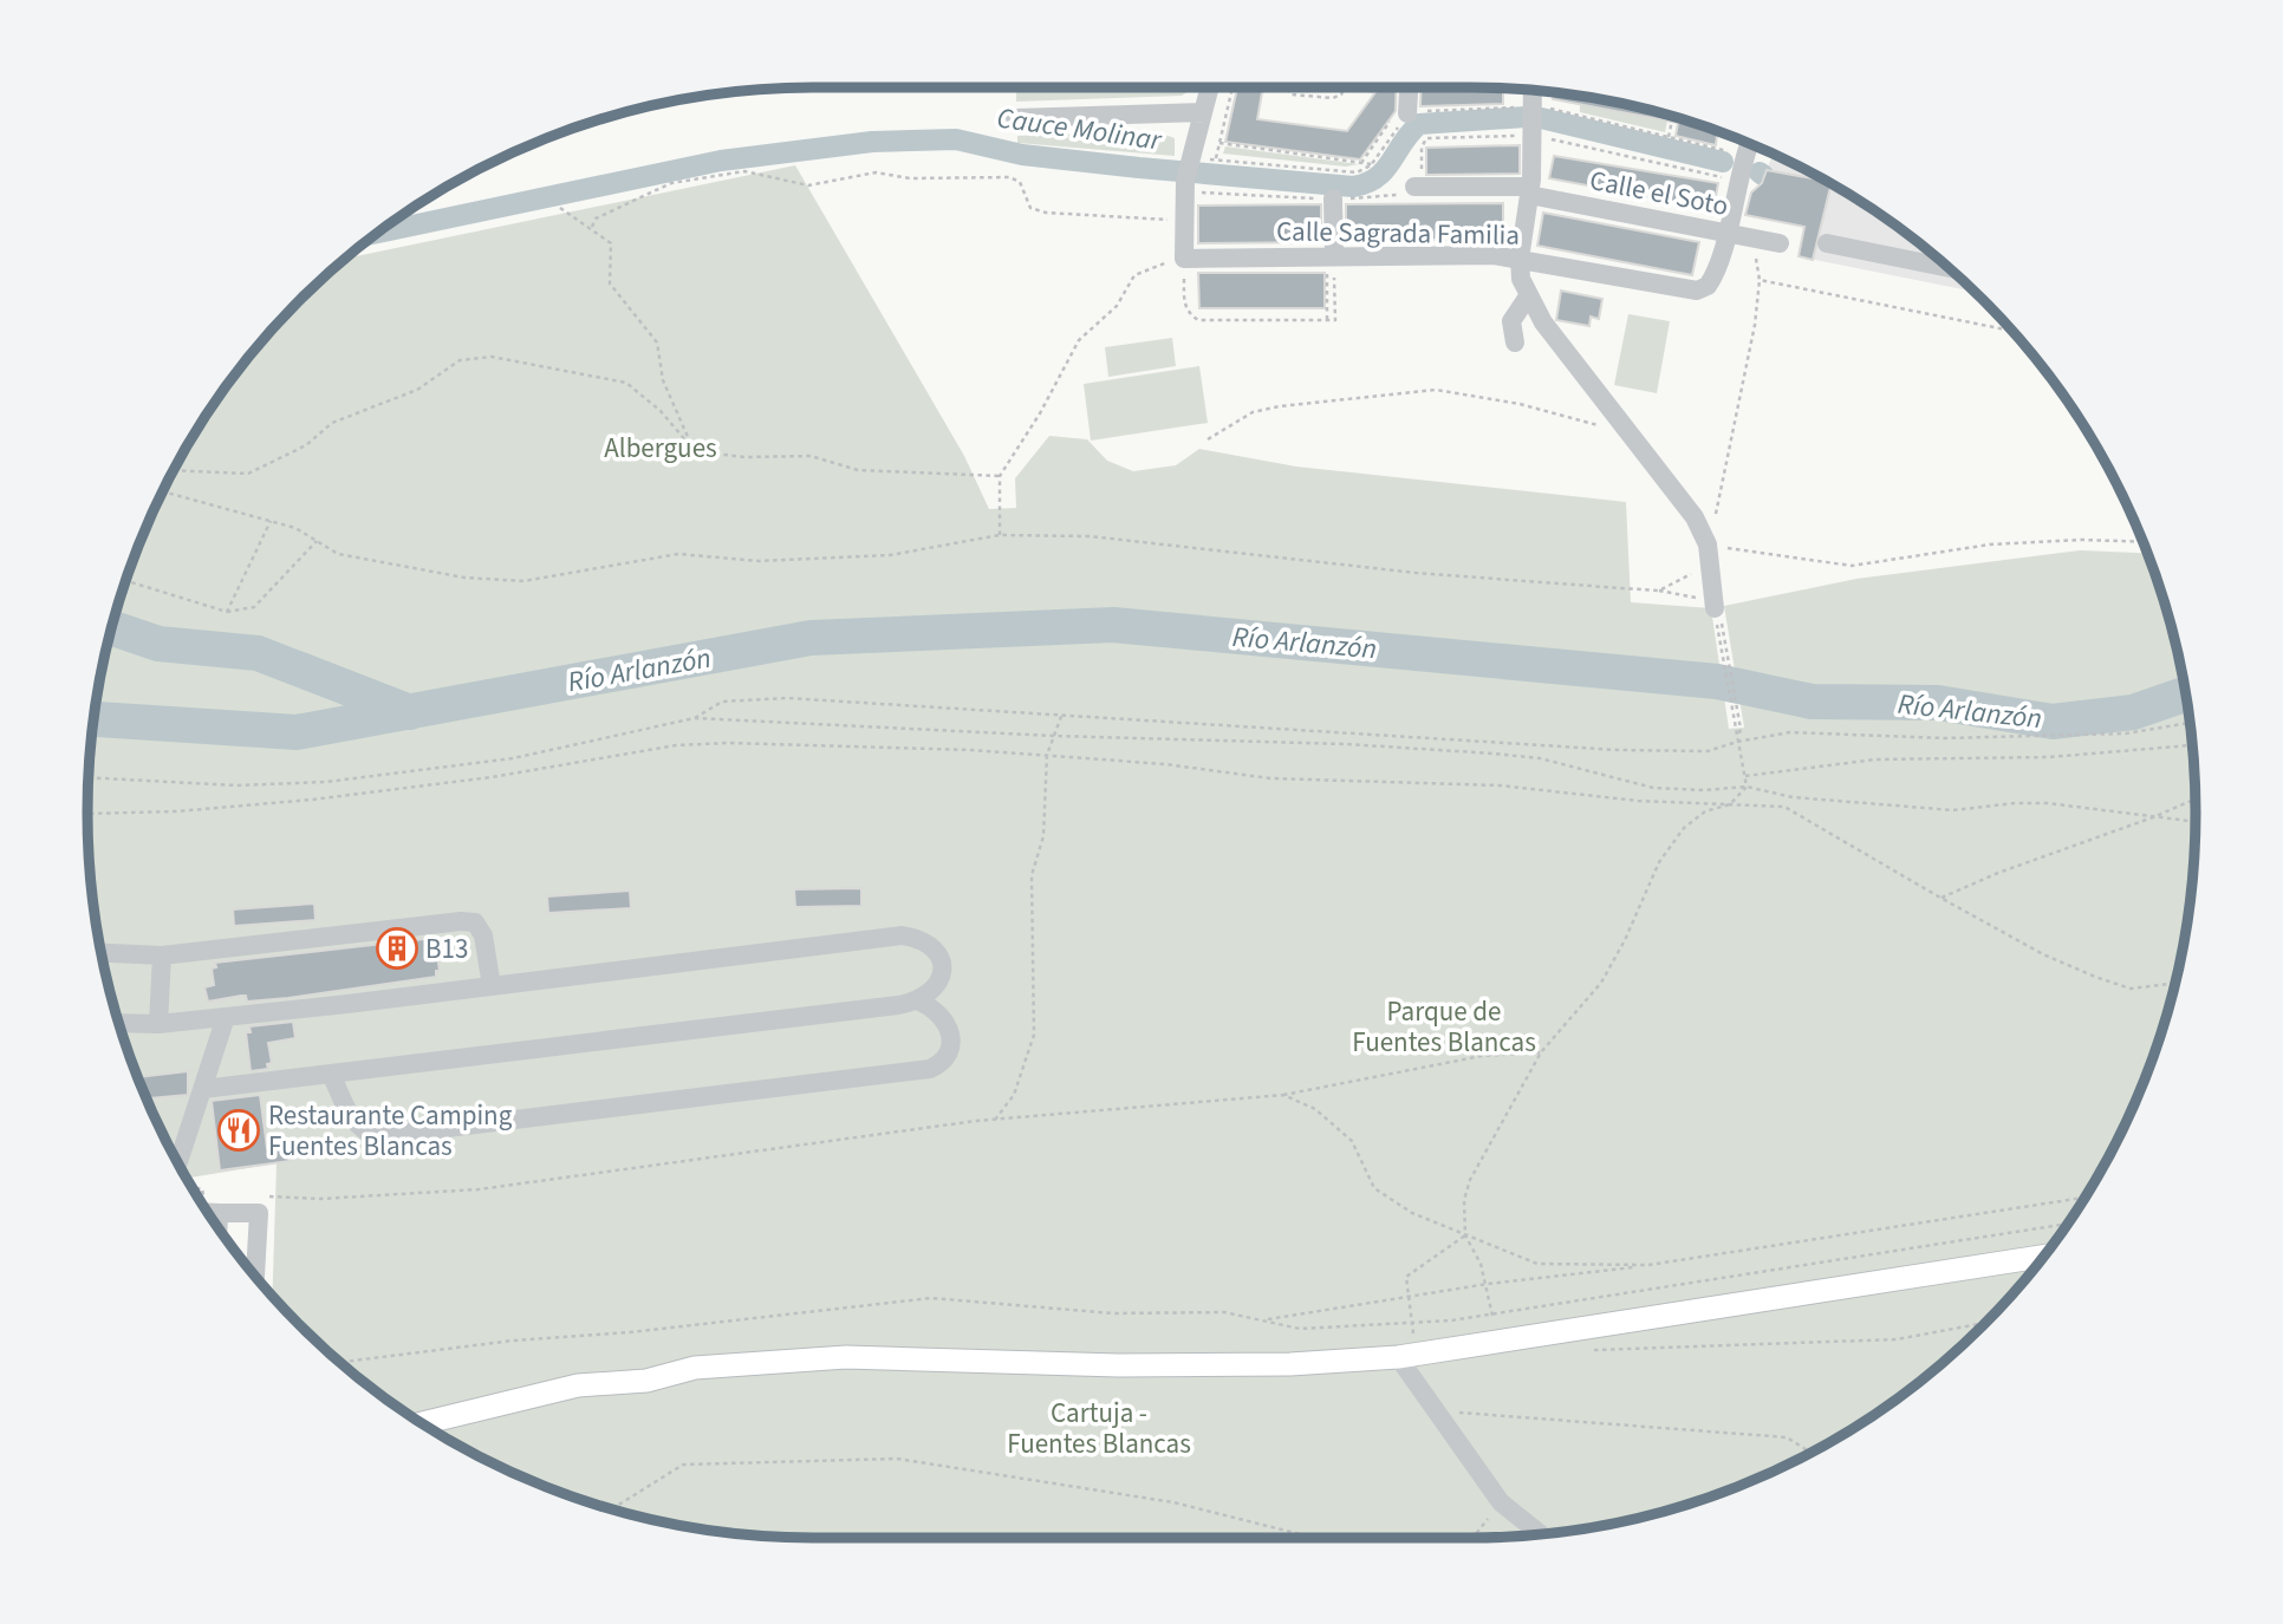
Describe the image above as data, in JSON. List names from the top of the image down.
{
  "streets": {
    "street": ["Calle el Soto", "Calle Sagrada Familia"]
  },
  "crossings": [
    ["Calle el Soto", "Calle Sagrada Familia"]
  ],
  "water": ["Cauce Molinar", "Río Arlanzón"],
  "parks": ["Albergues", "Parque de Fuentes Blancas", "Cartuja - Fuentes Blancas"],
  "places": {
    "building": ["B13"],
    "restaurant": ["Restaurante Camping Fuentes Blancas"]
  }
}
